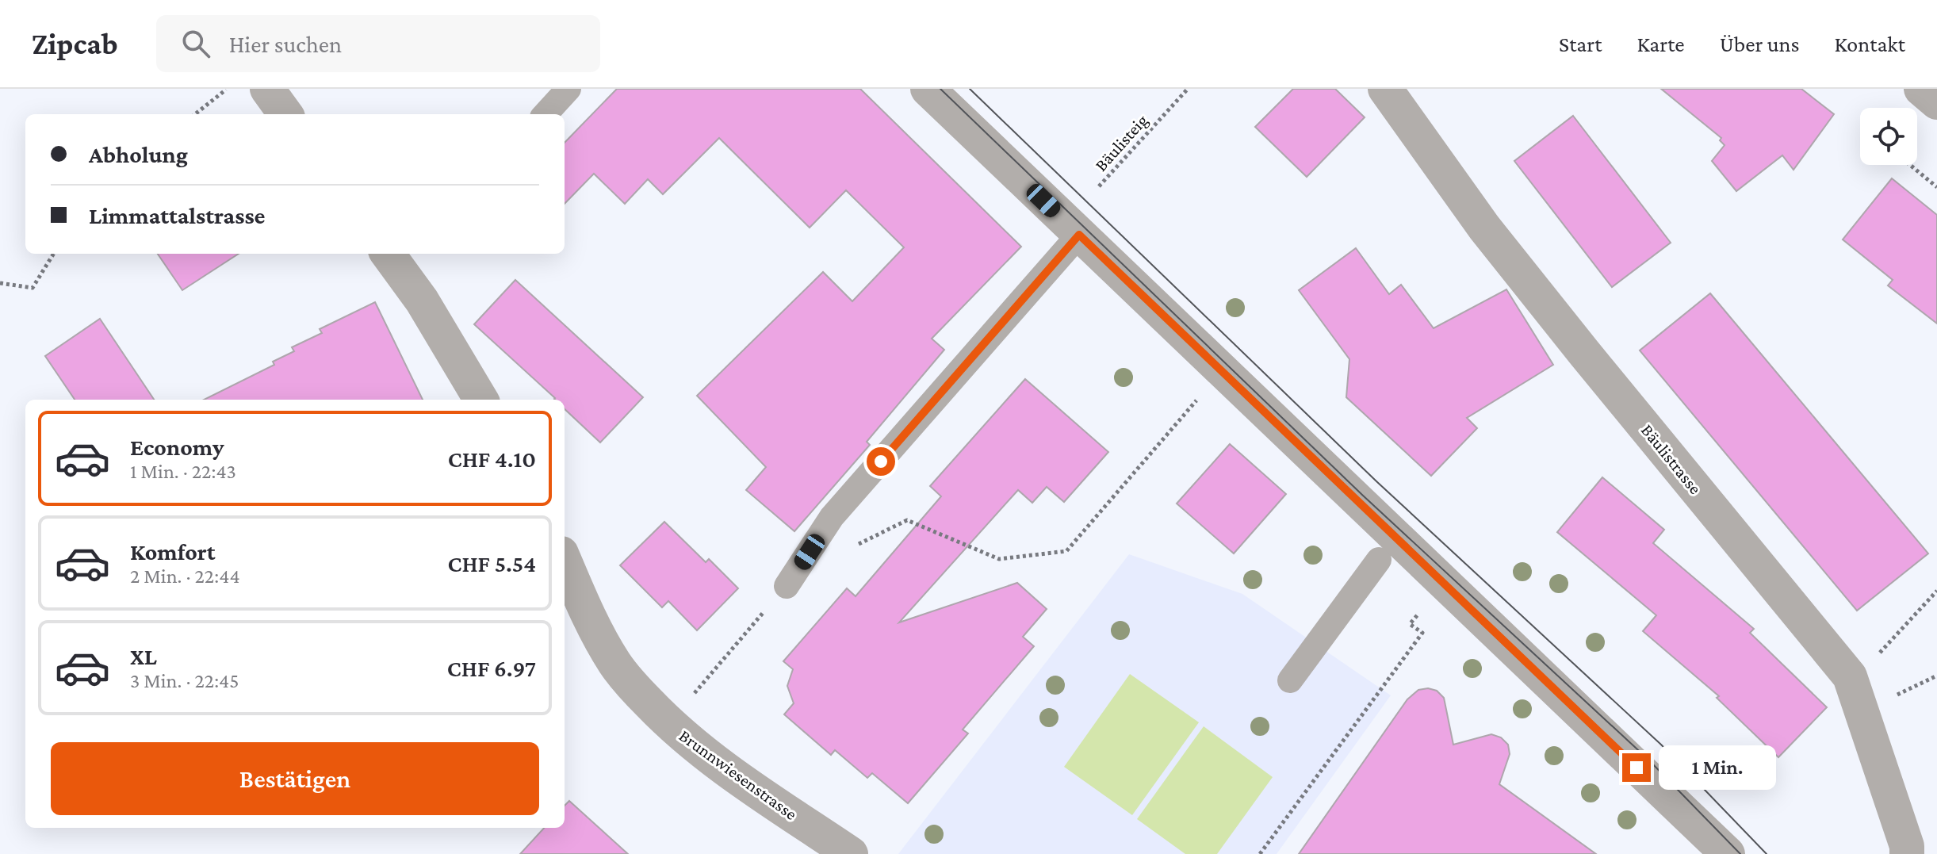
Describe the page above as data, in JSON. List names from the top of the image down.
{
  "streets": {
    "street": ["Bäulistrasse", "Brunnwiesenstrasse"],
    "path": ["Bäulisteig"]
  },
  "page": {
    "header": "Zipcab",
    "search": "Hier suchen",
    "nav": [
      "Start",
      "Karte",
      "Über uns",
      "Kontakt"
    ],
    "banner": ["Abholung", "Limmattalstrasse"],
    "list": [
      {
        "name": "Economy",
        "note": "1 Min. · 22:43",
        "value": "CHF 4.10"
      },
      {
        "name": "Komfort",
        "note": "2 Min. · 22:44",
        "value": "CHF 5.54"
      },
      {
        "name": "XL",
        "note": "3 Min. · 22:45",
        "value": "CHF 6.97"
      }
    ],
    "buttons": "Bestätigen",
    "bubble": "1 Min."
  }
}
